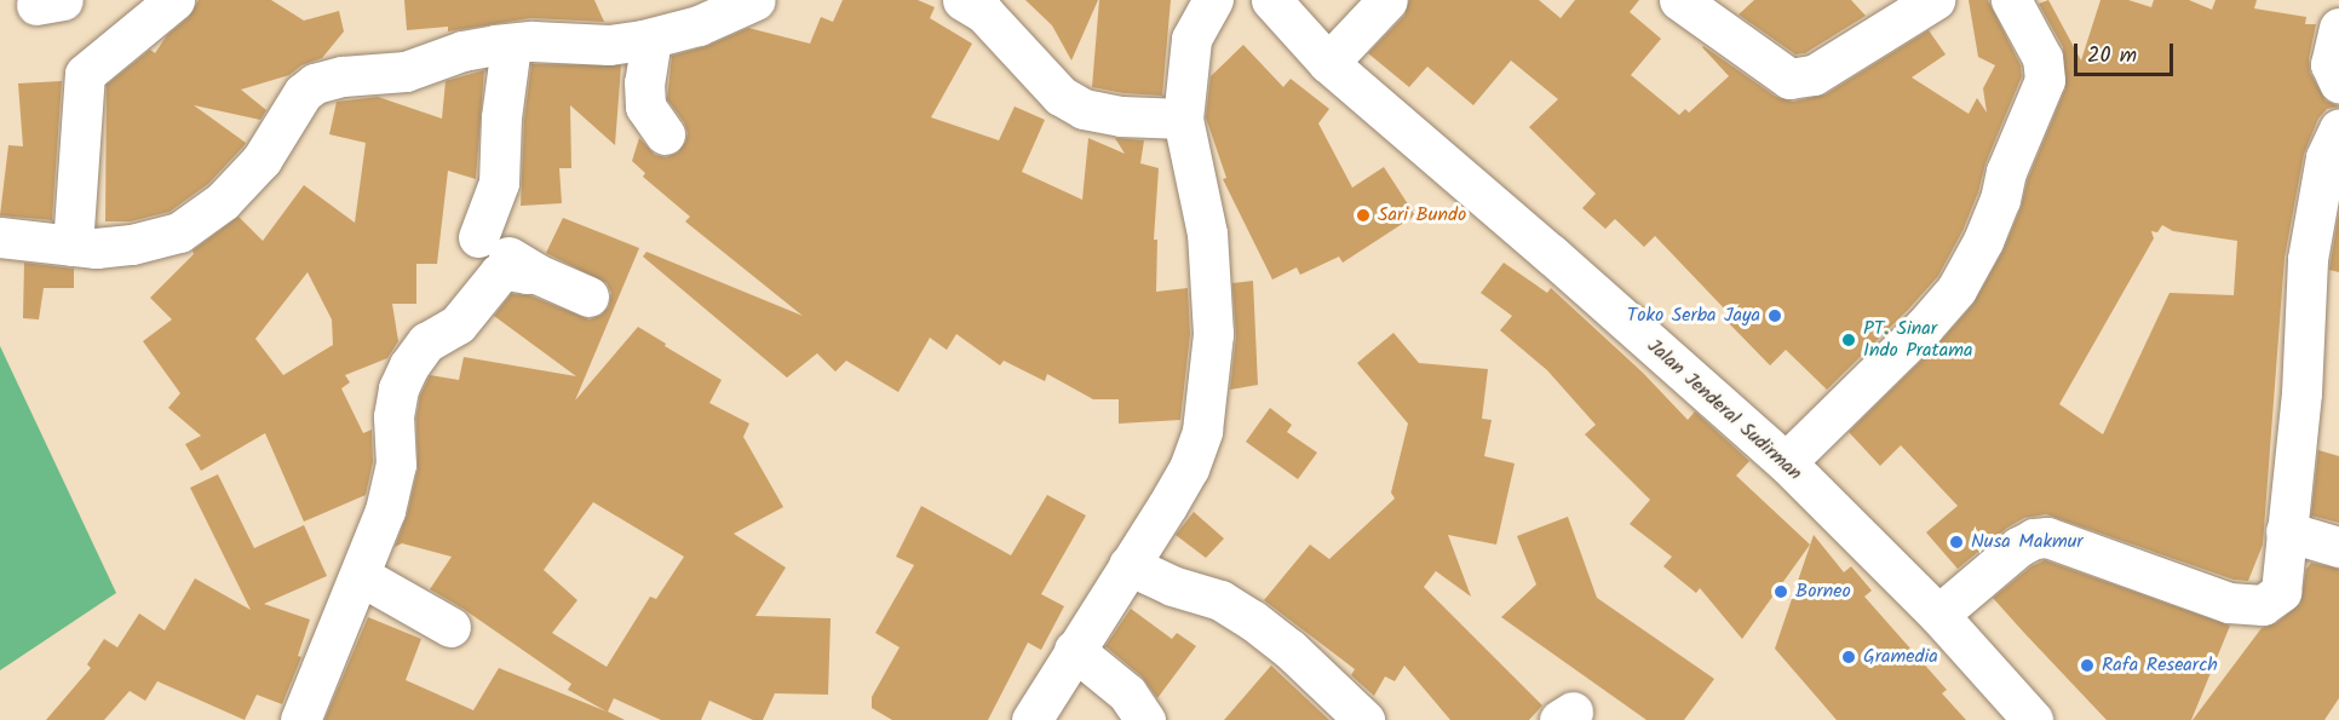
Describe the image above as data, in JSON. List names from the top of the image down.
{
  "streets": {
    "street": ["Jalan Jenderal Sudirman"]
  },
  "places": [
    "Sari Bundo",
    "Toko Serba Jaya",
    "PT. Sinar Indo Pratama",
    "Nusa Makmur",
    "Borneo",
    "Gramedia",
    "Rafa Research"
  ],
  "scale_bar": "20 m"
}
